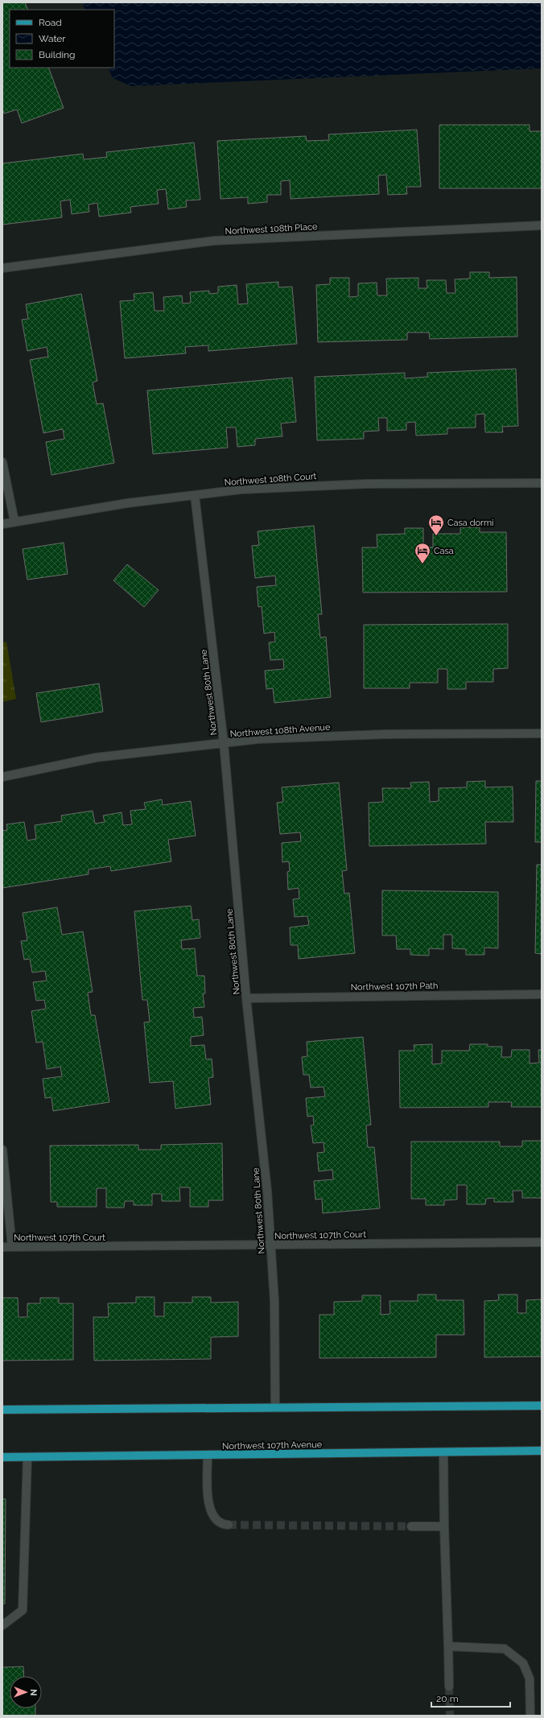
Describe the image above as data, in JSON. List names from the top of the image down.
{
  "streets": {
    "main road": ["Northwest 107th Avenue"],
    "street": [
      "Northwest 108th Place",
      "Northwest 108th Court",
      "Northwest 80th Lane",
      "Northwest 108th Avenue",
      "Northwest 107th Path",
      "Northwest 107th Court"
    ]
  },
  "crossings": [
    ["Northwest 108th Court", "Northwest 80th Lane"],
    ["Northwest 80th Lane", "Northwest 108th Avenue"],
    ["Northwest 80th Lane", "Northwest 107th Path"],
    ["Northwest 80th Lane", "Northwest 107th Court"]
  ],
  "places": {
    "hotel": ["Casa dormi", "Casa"]
  },
  "legend": ["Road", "Water", "Building"],
  "scale_bar": "20 m",
  "north": "right"
}
